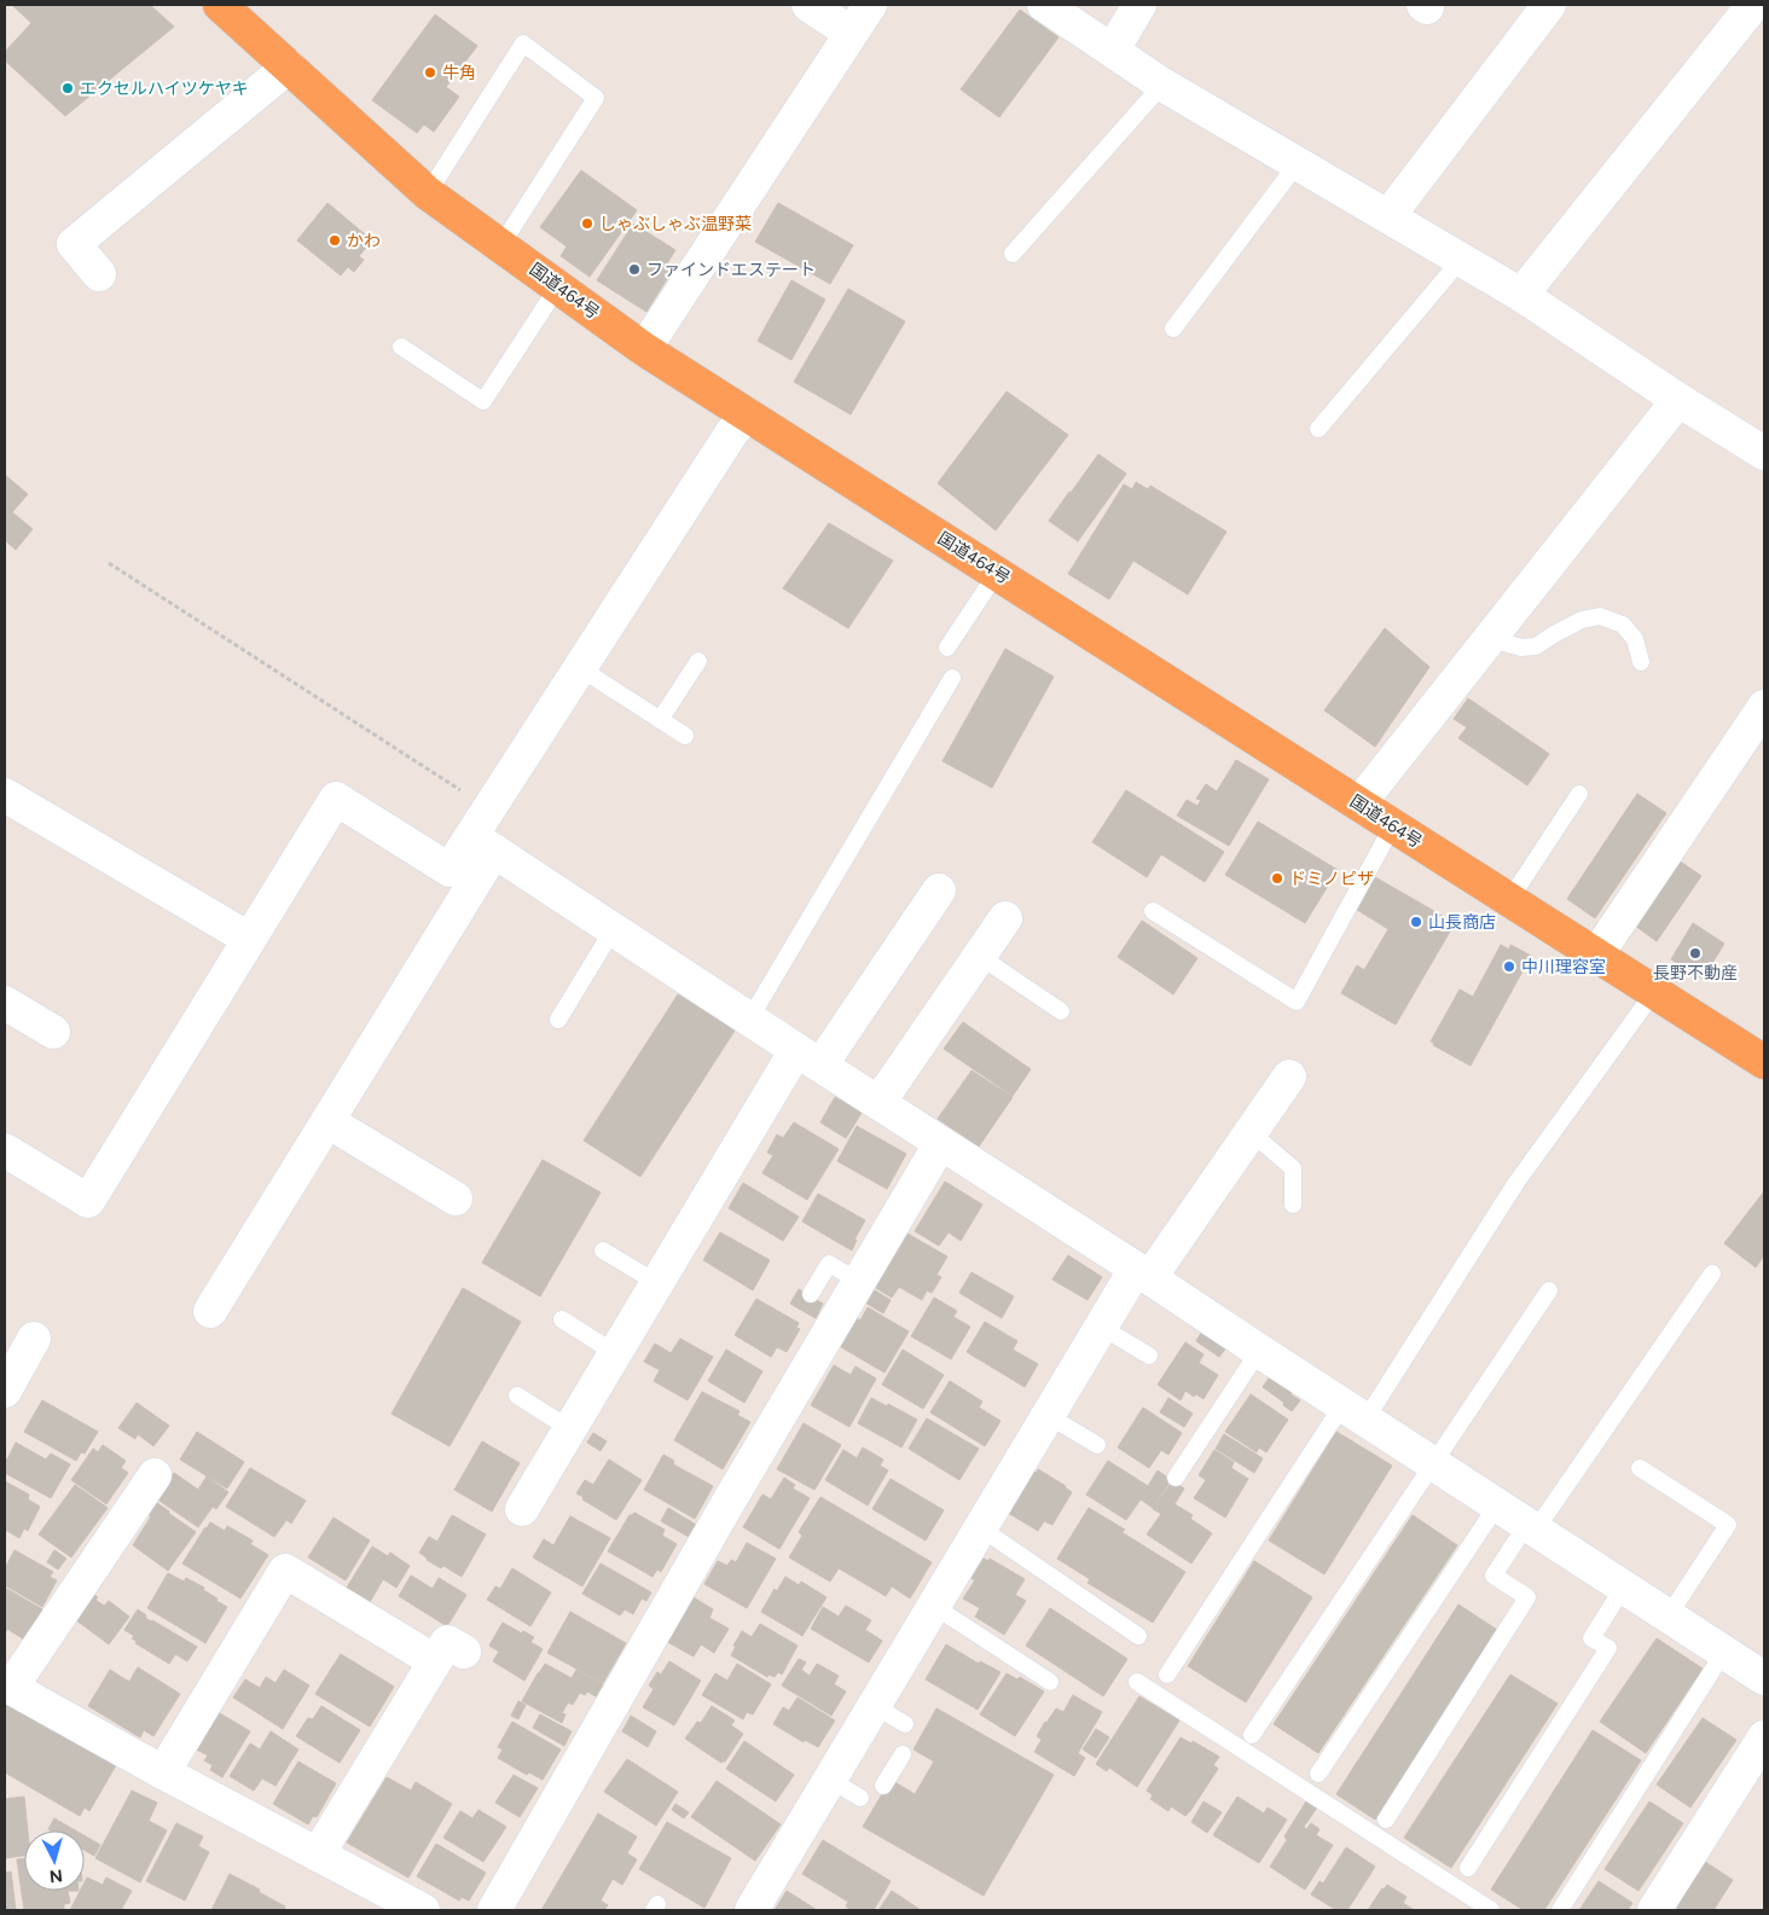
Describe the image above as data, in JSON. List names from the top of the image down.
{
  "streets": {
    "highway": ["国道464号"]
  },
  "places": [
    "牛角",
    "エクセルハイツケヤキ",
    "しゃぶしゃぶ温野菜",
    "かわ",
    "ファインドエステート",
    "ドミノピザ",
    "山長商店",
    "長野不動産",
    "中川理容室"
  ],
  "north": "bottom"
}
